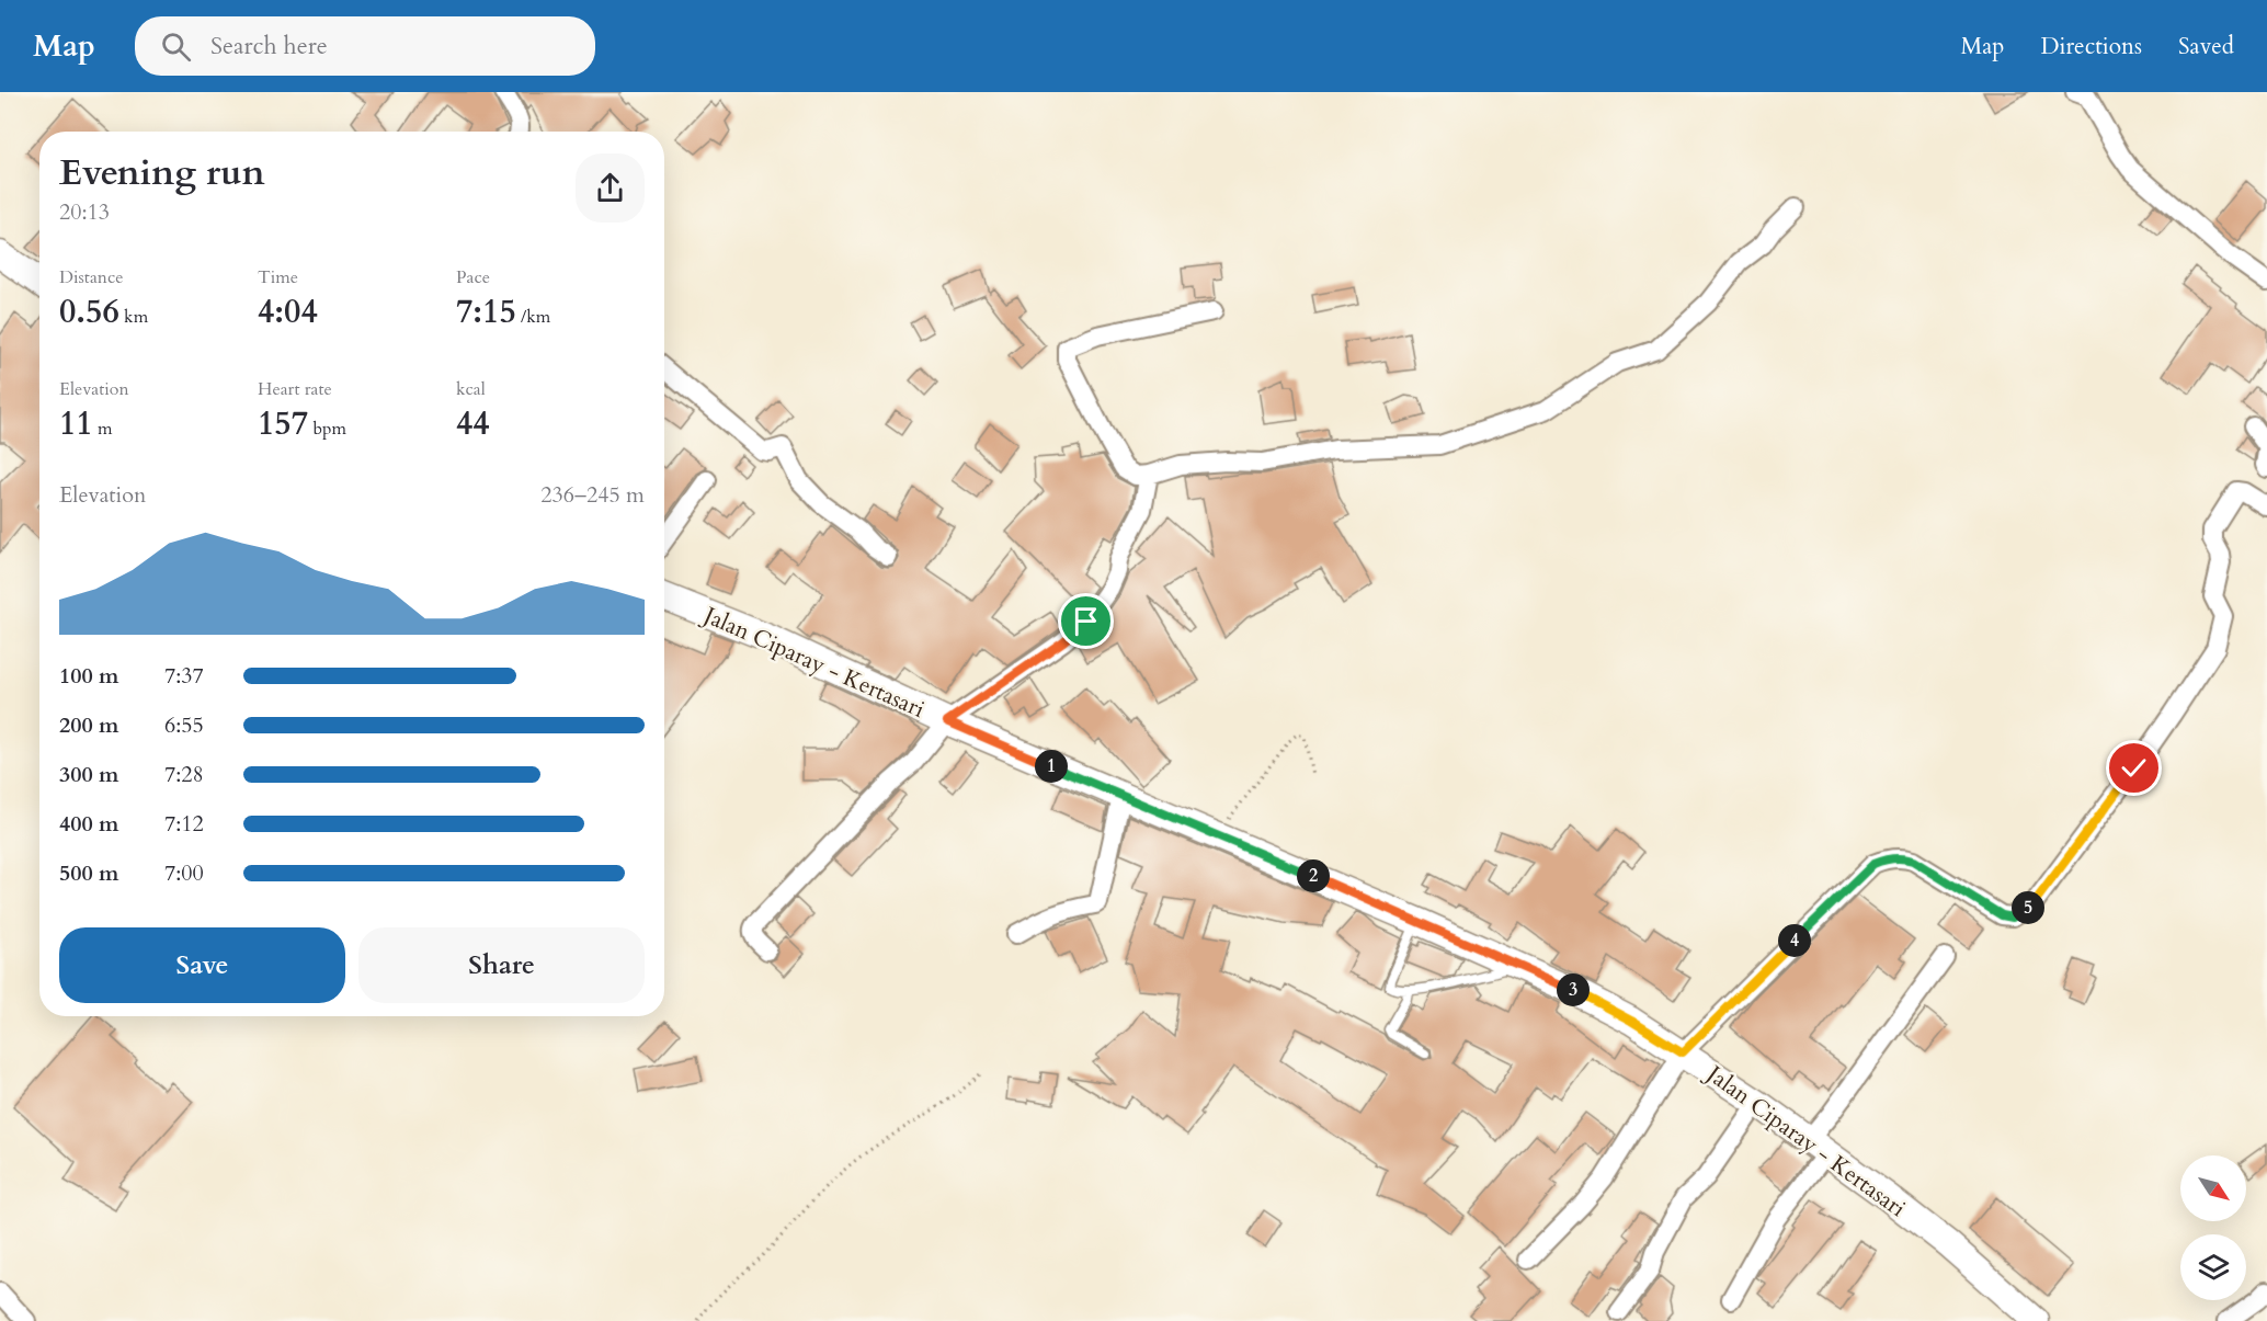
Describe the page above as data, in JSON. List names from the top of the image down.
{
  "streets": {
    "main road": ["Jalan Ciparay - Kertasari"]
  },
  "north": "bottom right",
  "page": {
    "header": "Map",
    "search": "Search here",
    "nav": ["Map", "Directions", "Saved"],
    "heading": ["Evening run", "20:13"],
    "stats": [
      ["Distance", "0.56 km"],
      ["Time", "4:04"],
      ["Pace", "7:15 /km"],
      ["Elevation", "11 m"],
      ["Heart rate", "157 bpm"],
      ["kcal", "44"]
    ],
    "chart": ["Elevation", "236–245 m"],
    "list": [
      {
        "name": "100 m",
        "note": "7:37"
      },
      {
        "name": "200 m",
        "note": "6:55"
      },
      {
        "name": "300 m",
        "note": "7:28"
      },
      {
        "name": "400 m",
        "note": "7:12"
      },
      {
        "name": "500 m",
        "note": "7:00"
      }
    ],
    "pins": [
      "1",
      "2",
      "5",
      "4",
      "3"
    ],
    "buttons": ["Save", "Share"]
  }
}
